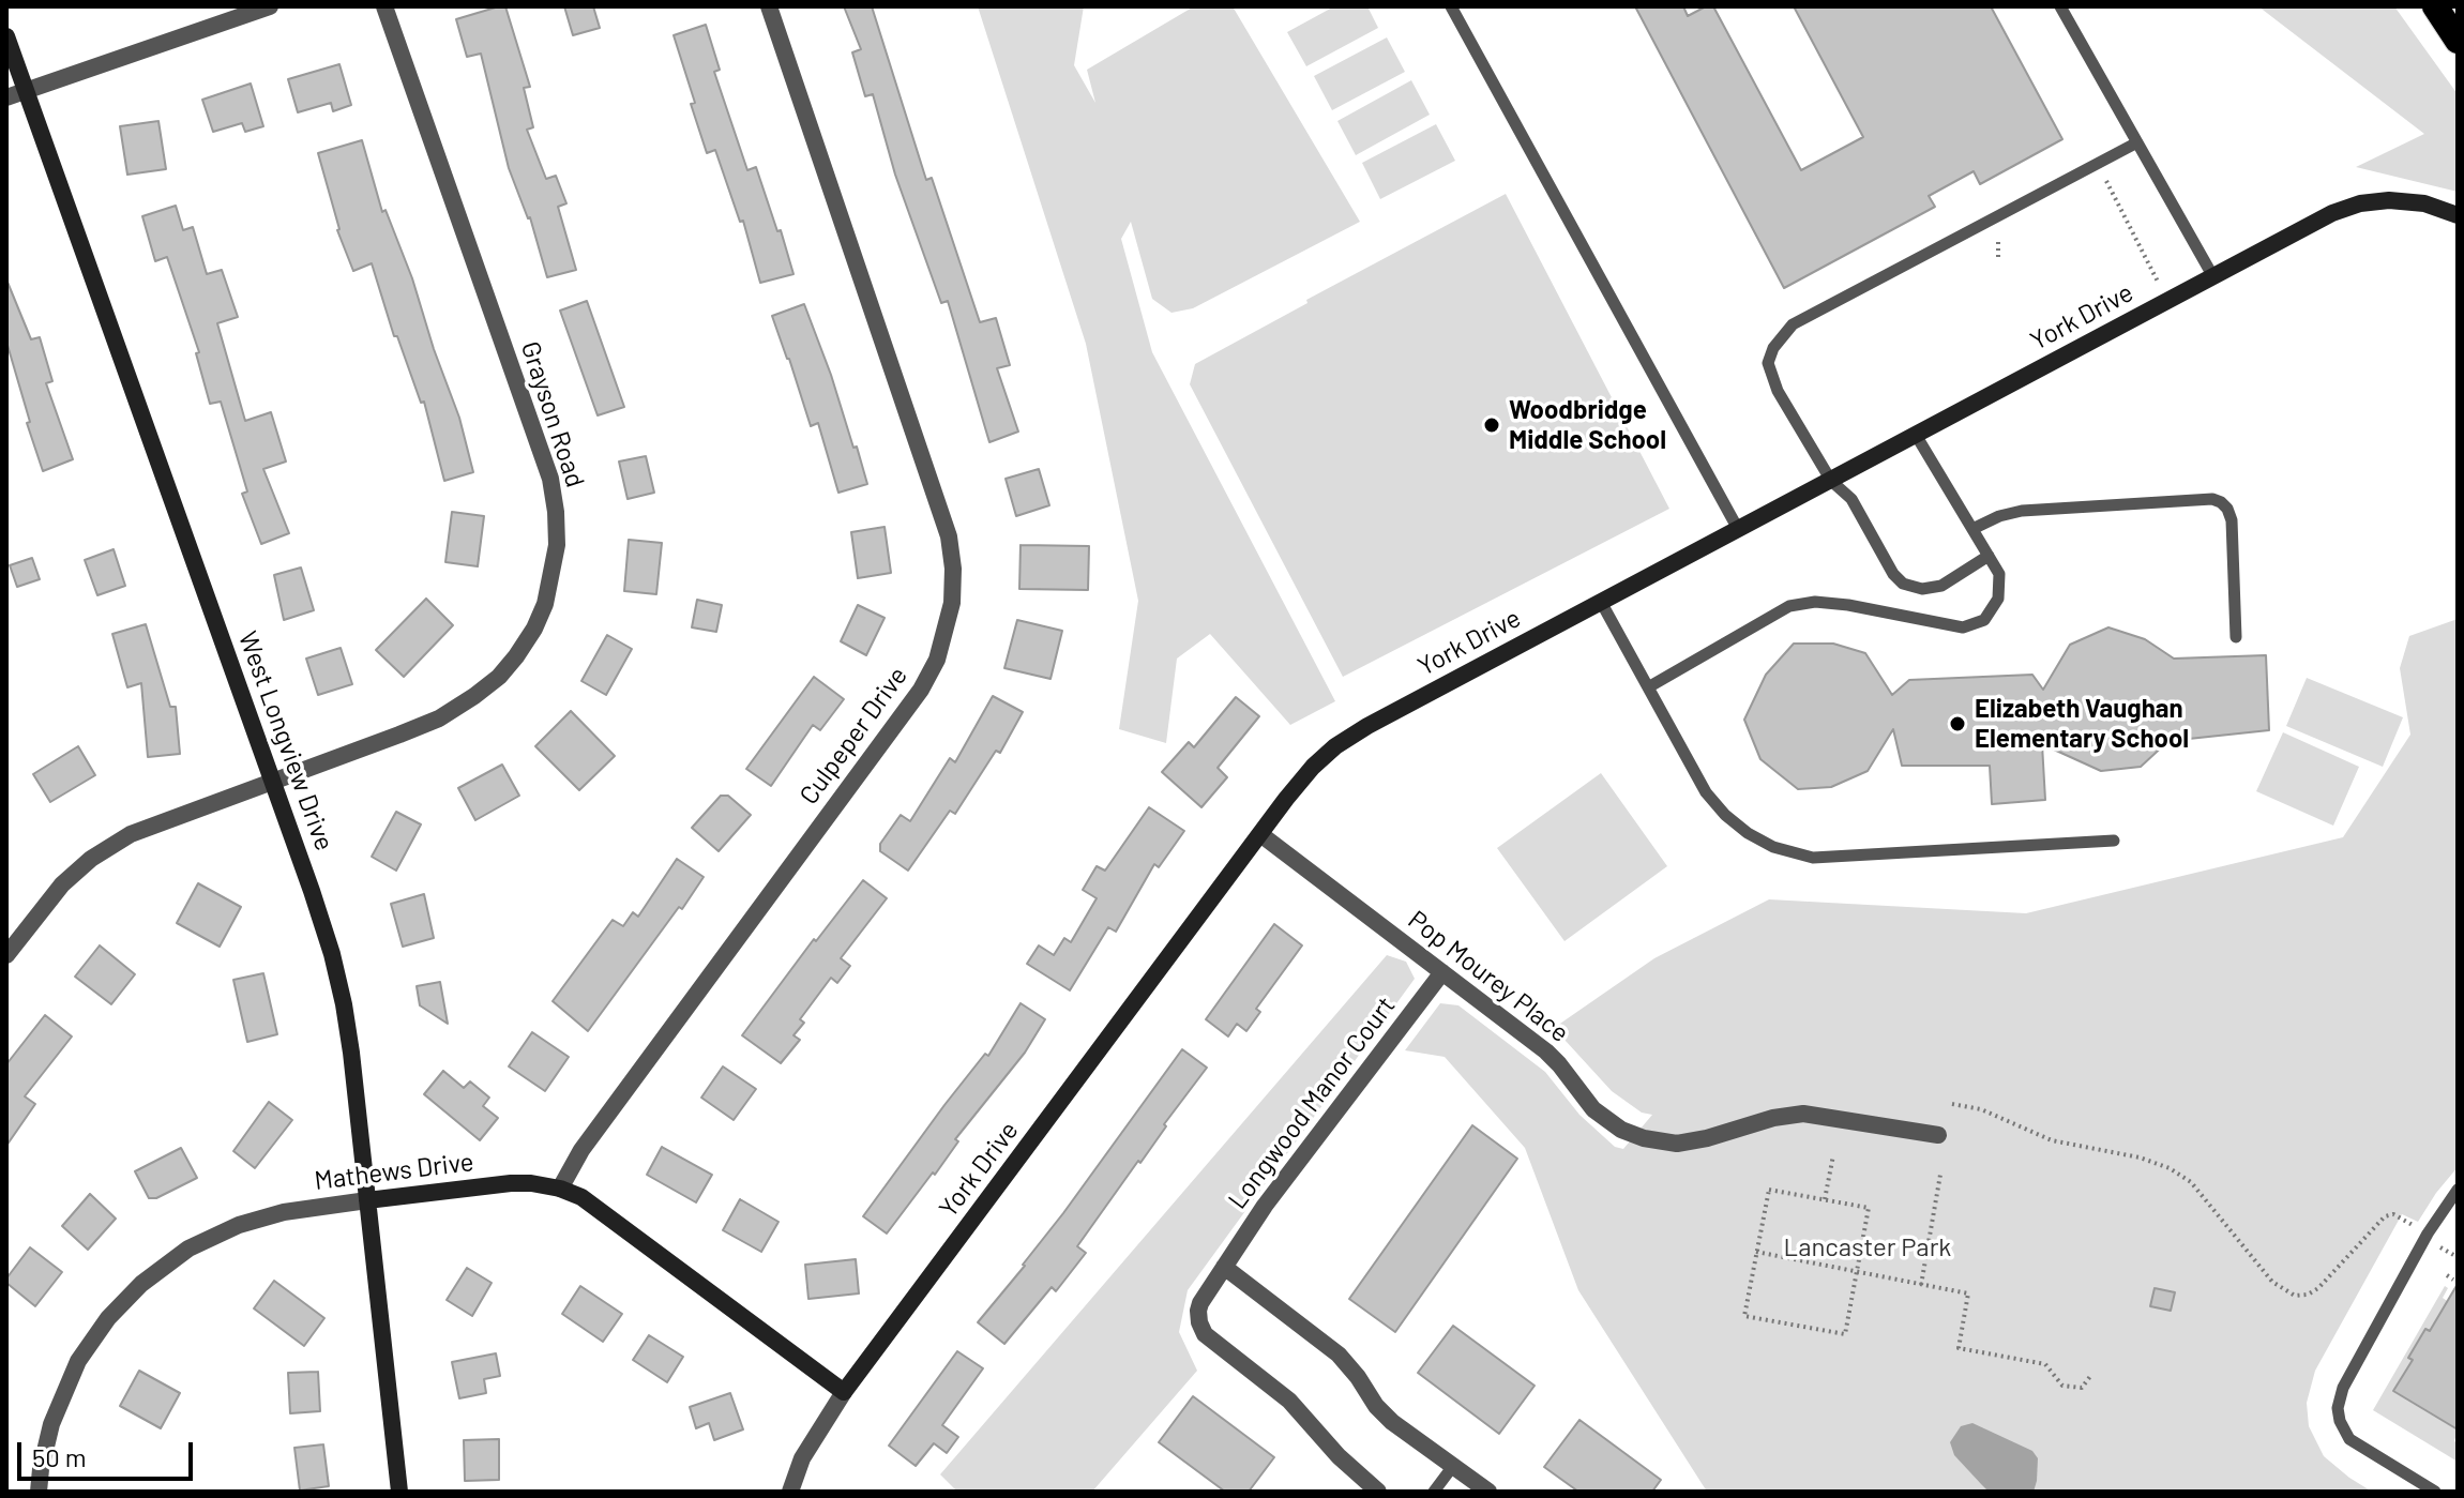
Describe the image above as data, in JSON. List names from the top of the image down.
{
  "streets": {
    "street": [
      "York Drive",
      "Grayson Road",
      "Culpeper Drive",
      "West Longview Drive",
      "Pop Mourey Place",
      "Longwood Manor Court",
      "Mathews Drive"
    ]
  },
  "crossings": [
    ["York Drive", "Pop Mourey Place"],
    ["York Drive", "Mathews Drive"],
    ["Grayson Road", "West Longview Drive"],
    ["Culpeper Drive", "Mathews Drive"],
    ["West Longview Drive", "Mathews Drive"],
    ["Pop Mourey Place", "Longwood Manor Court"]
  ],
  "parks": ["Lancaster Park"],
  "places": ["Woodbridge Middle School", "Elizabeth Vaughan Elementary School"],
  "scale_bar": "50 m"
}
